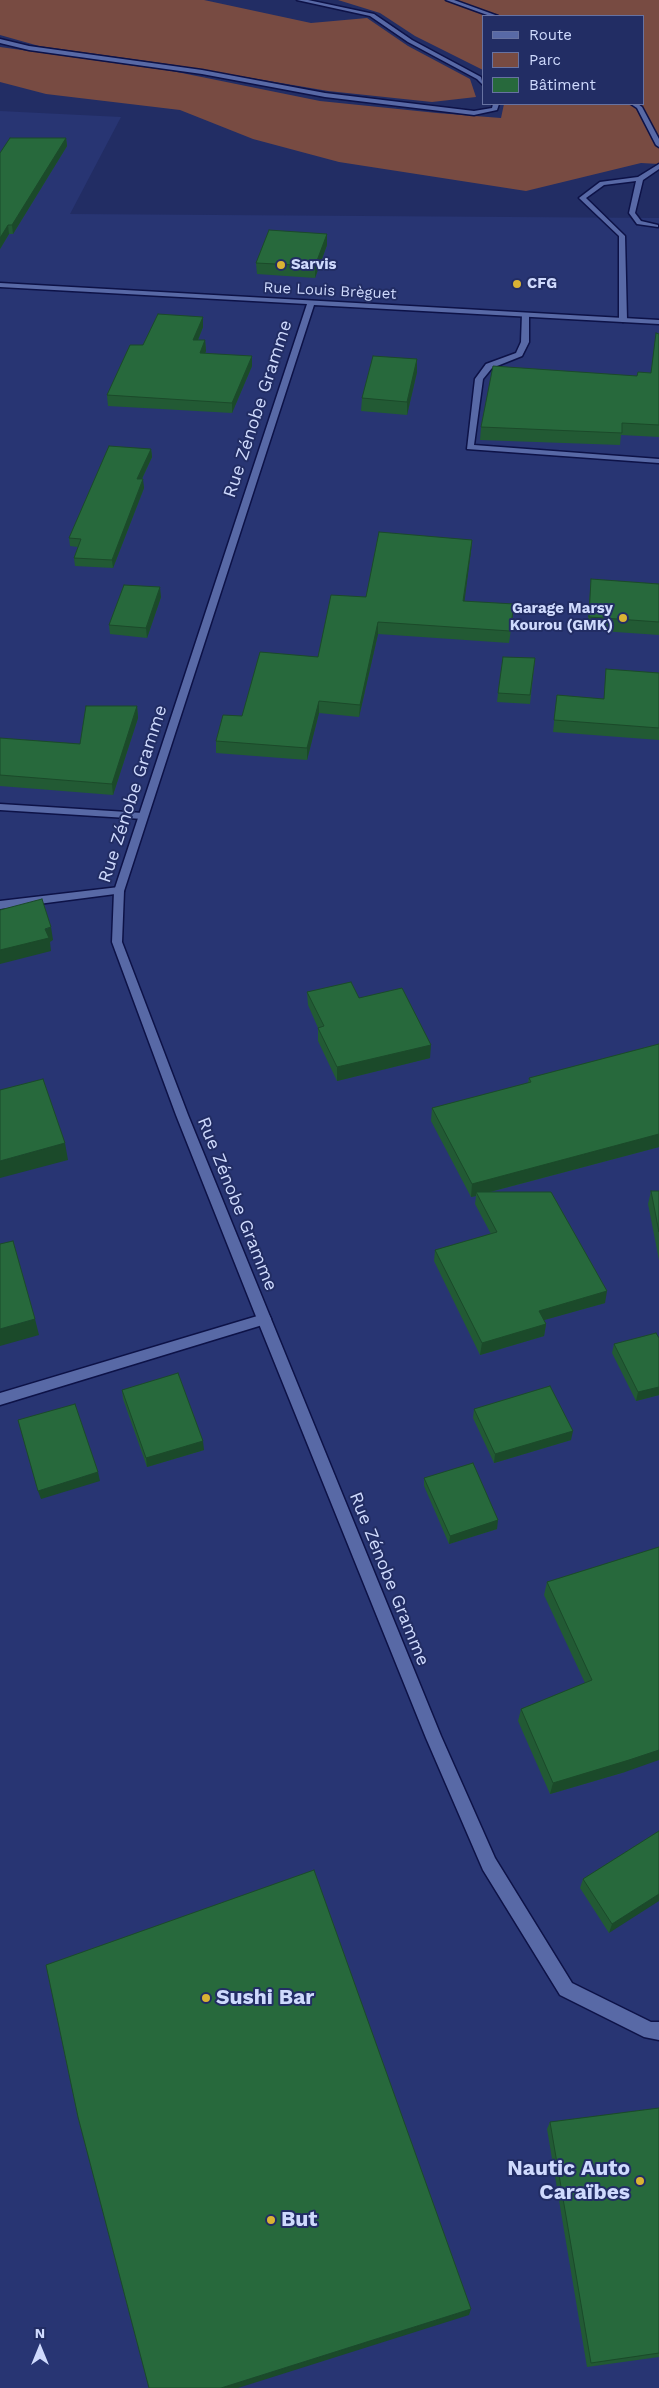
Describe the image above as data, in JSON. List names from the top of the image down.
{
  "streets": {
    "street": ["Rue Louis Brèguet", "Rue Zénobe Gramme"]
  },
  "crossings": [
    ["Rue Louis Brèguet", "Rue Zénobe Gramme"]
  ],
  "places": [
    "Sarvis",
    "CFG",
    "Garage Marsy Kourou (GMK)",
    "Sushi Bar",
    "Nautic Auto Caraïbes",
    "But"
  ],
  "legend": ["Route", "Parc", "Bâtiment"],
  "north": "top"
}
